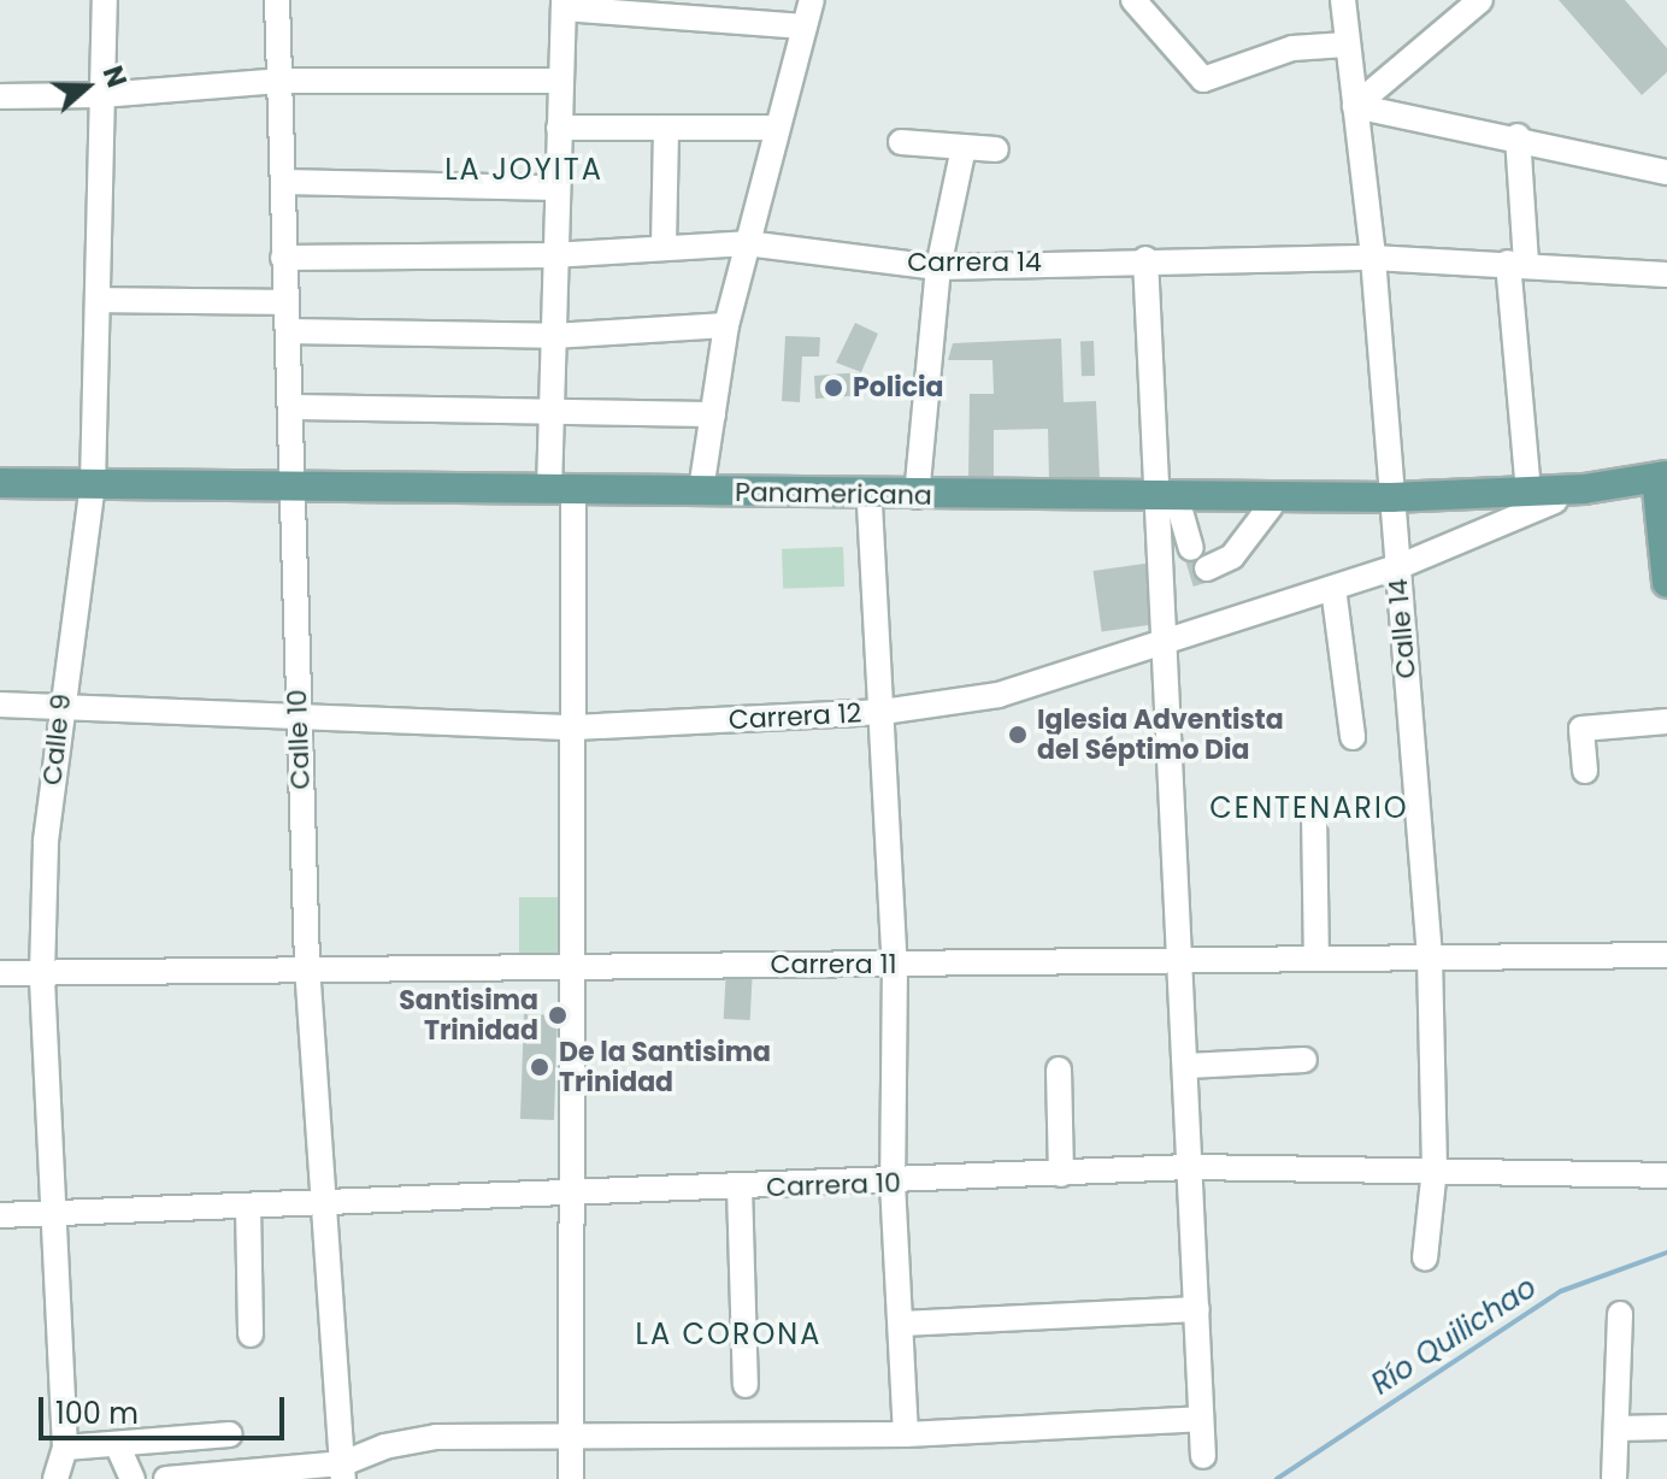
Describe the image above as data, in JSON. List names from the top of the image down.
{
  "streets": {
    "main road": ["Panamericana"],
    "street": [
      "Carrera 14",
      "Calle 14",
      "Carrera 12",
      "Calle 9",
      "Calle 10",
      "Carrera 11",
      "Carrera 10"
    ]
  },
  "crossings": [
    ["Carrera 14", "Calle 14"],
    ["Carrera 14", "Calle 10"],
    ["Panamericana", "Calle 14"],
    ["Panamericana", "Carrera 12"],
    ["Panamericana", "Calle 9"],
    ["Panamericana", "Calle 10"],
    ["Calle 14", "Carrera 12"],
    ["Calle 14", "Carrera 11"],
    ["Calle 14", "Carrera 10"],
    ["Carrera 12", "Calle 9"],
    ["Carrera 12", "Calle 10"],
    ["Calle 9", "Carrera 11"],
    ["Calle 9", "Carrera 10"],
    ["Calle 10", "Carrera 11"],
    ["Calle 10", "Carrera 10"]
  ],
  "districts": ["LA JOYITA", "CENTENARIO", "LA CORONA"],
  "water": ["Río Quilichao"],
  "places": [
    "Policia",
    "Iglesia Adventista del Séptimo Dia",
    "Santisima Trinidad",
    "De la Santisima Trinidad"
  ],
  "scale_bar": "100 m",
  "north": "right"
}
